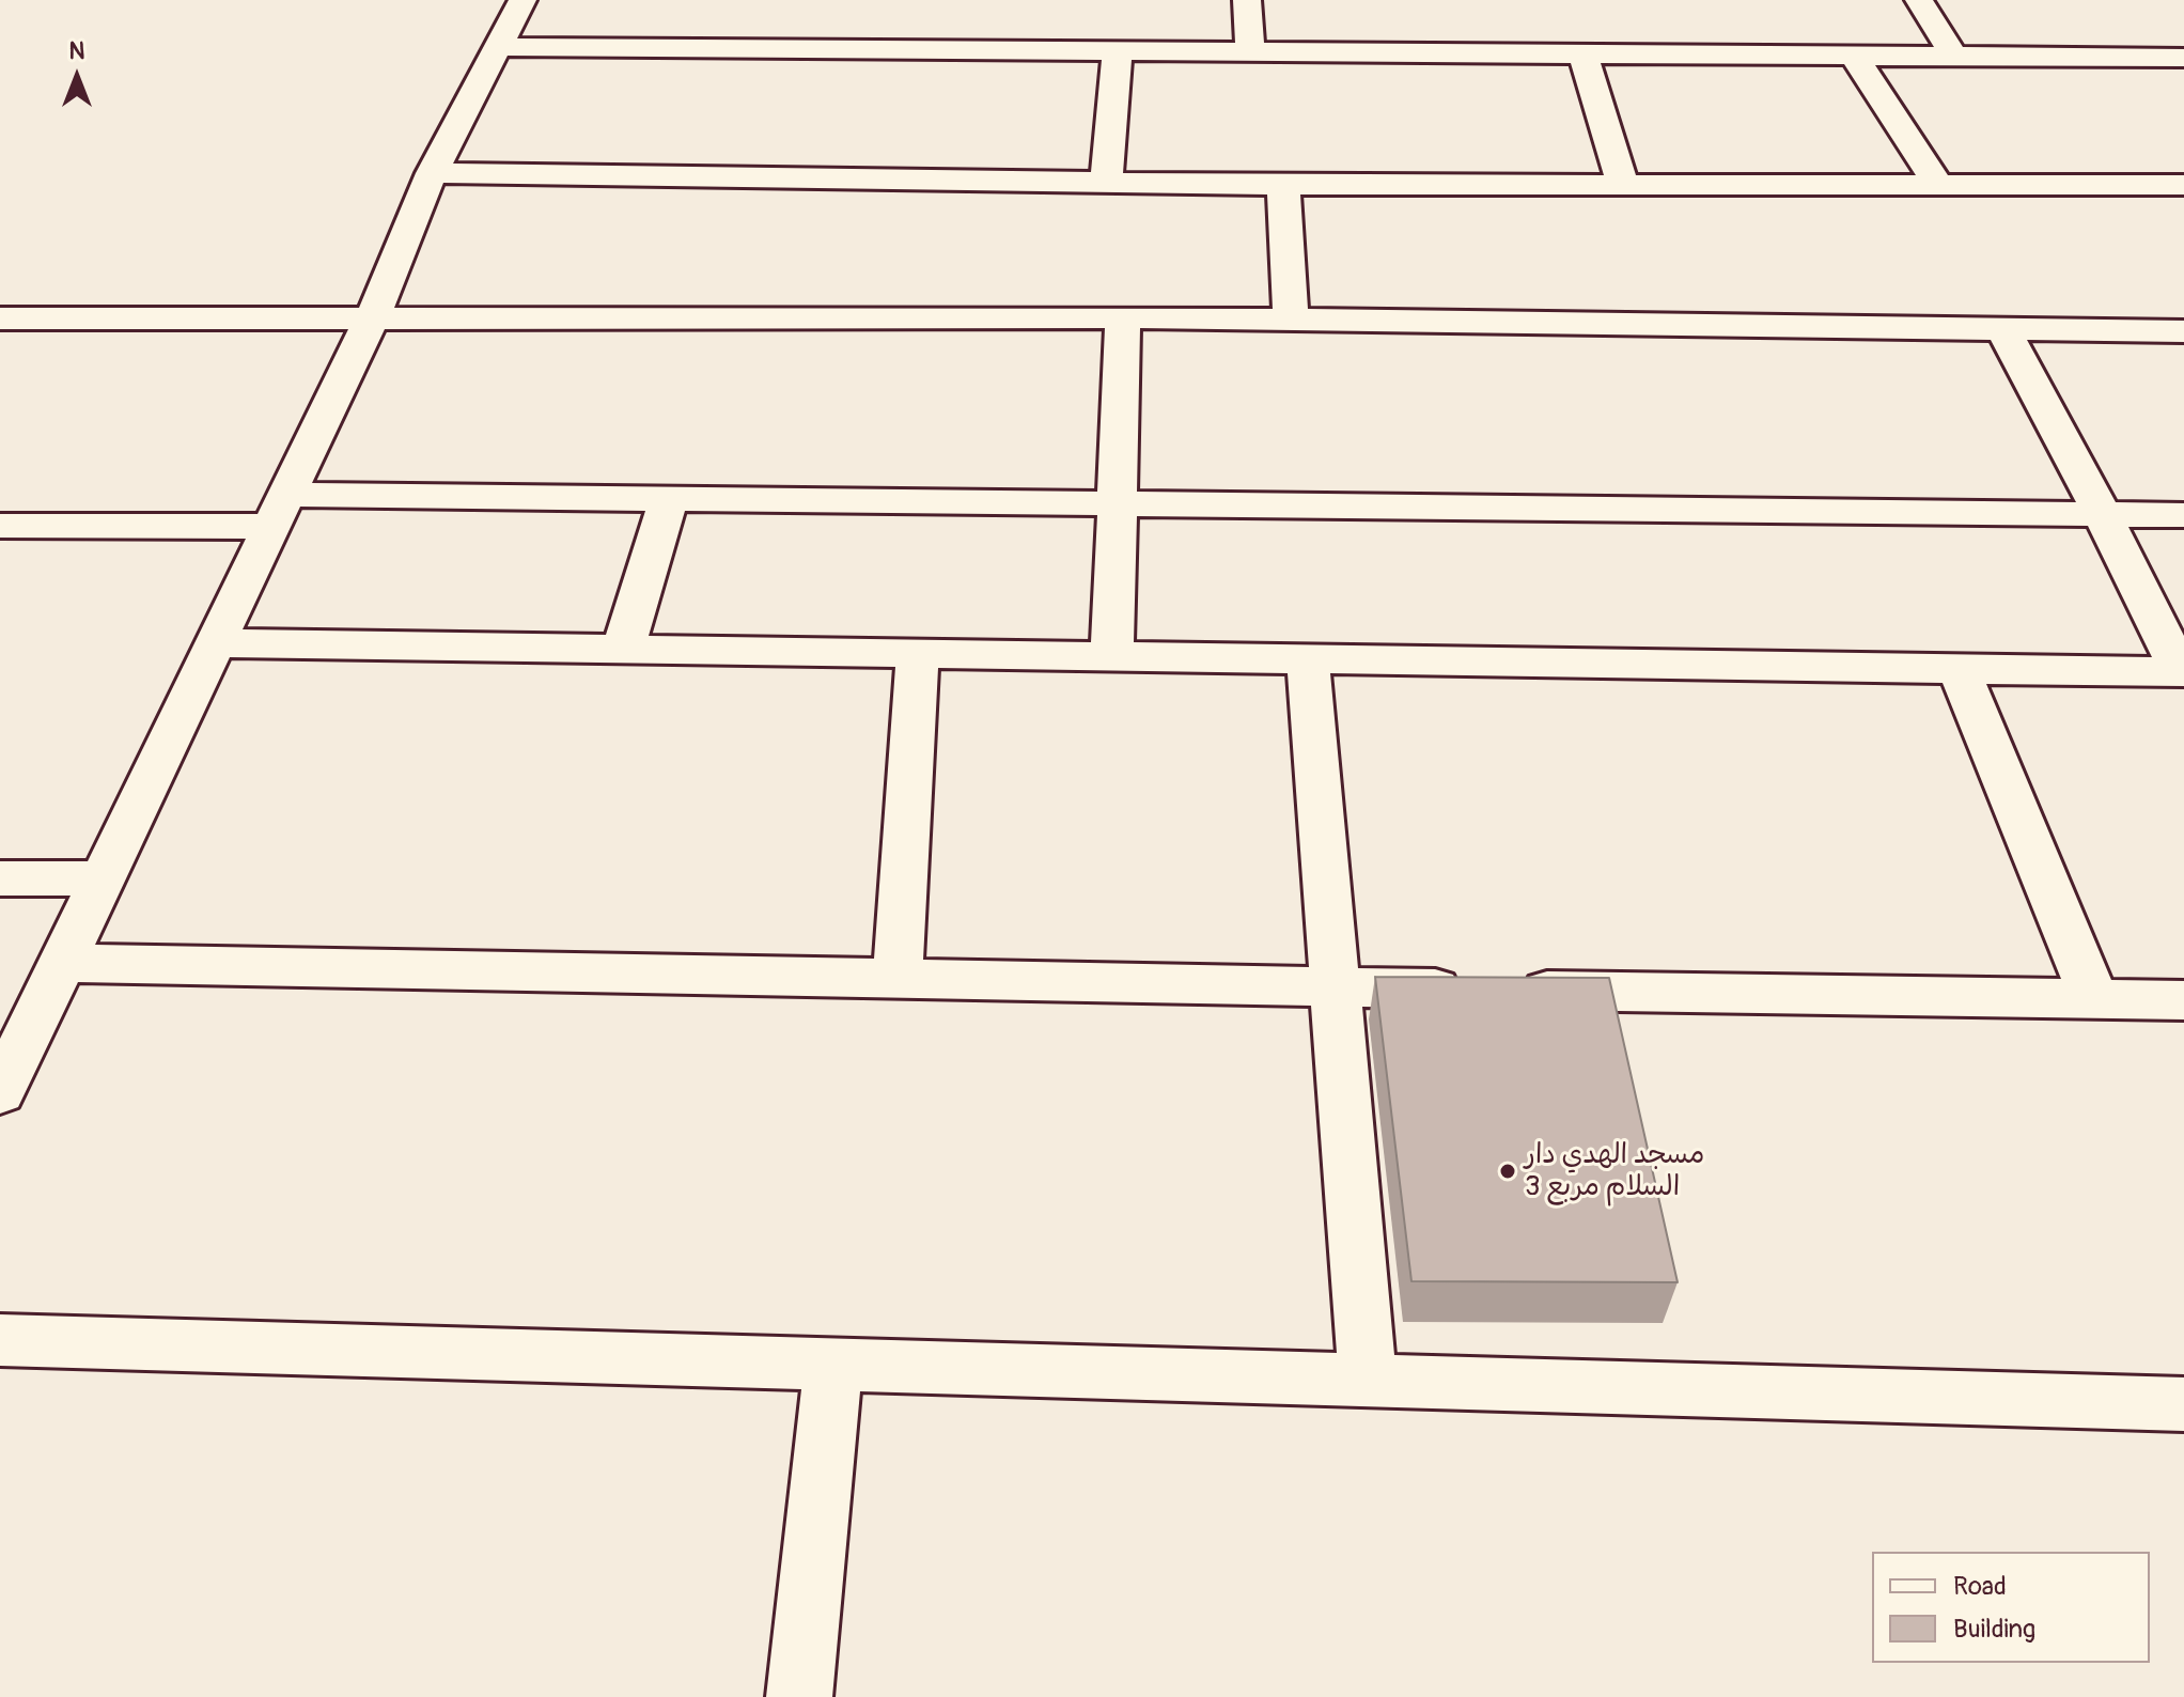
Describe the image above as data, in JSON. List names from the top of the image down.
{
  "places": ["مسجد الهدي دار السلام مربع 3"],
  "legend": ["Road", "Building"],
  "north": "top"
}
